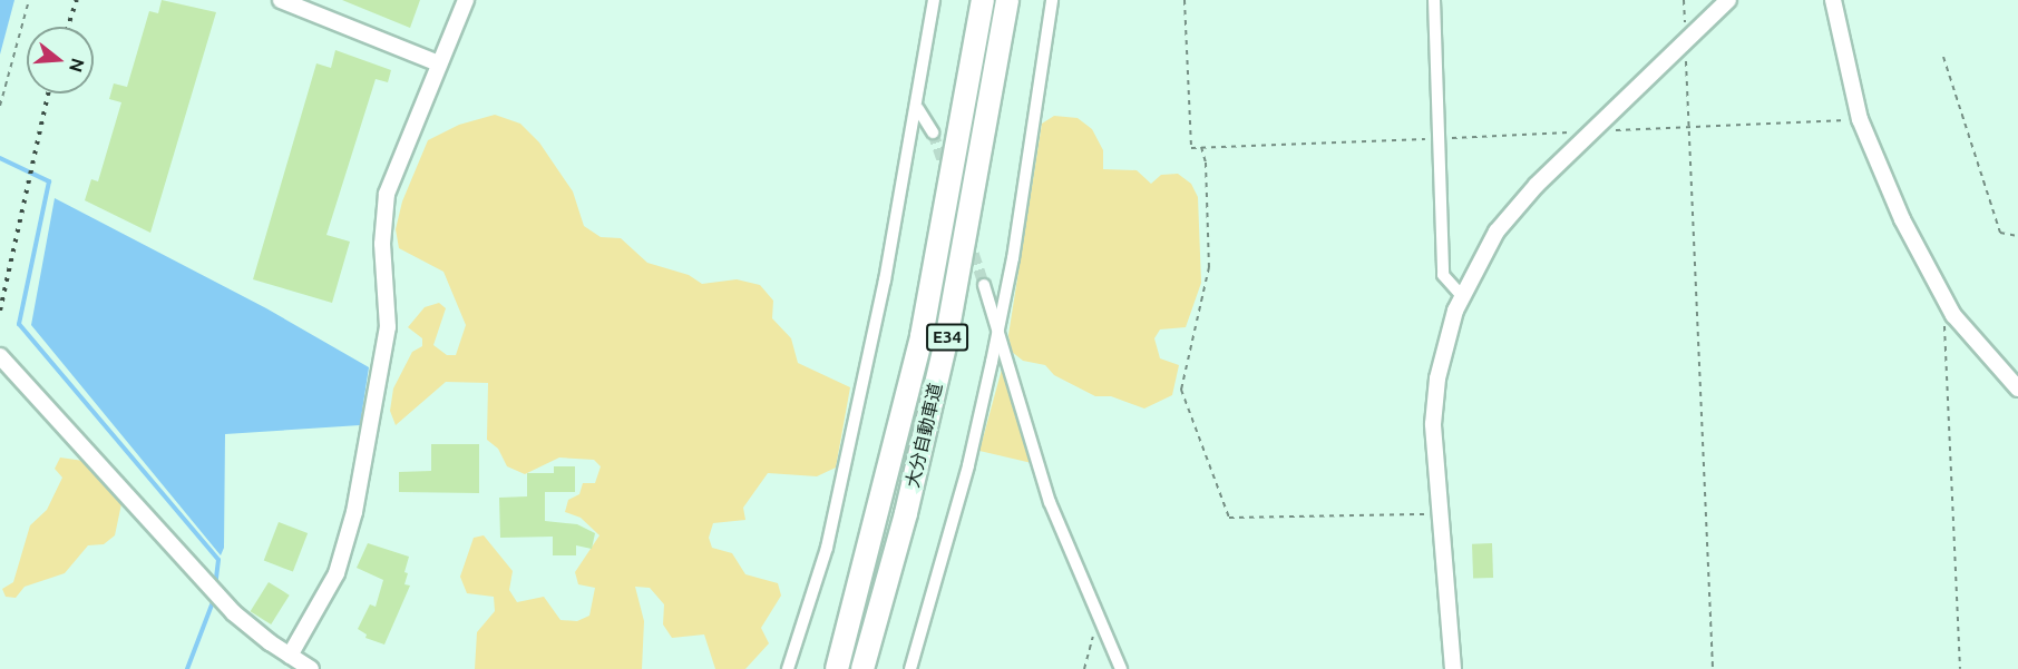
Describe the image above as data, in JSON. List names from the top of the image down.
{
  "streets": {
    "highway": ["E34", "大分自動車道"]
  },
  "north": "right"
}
